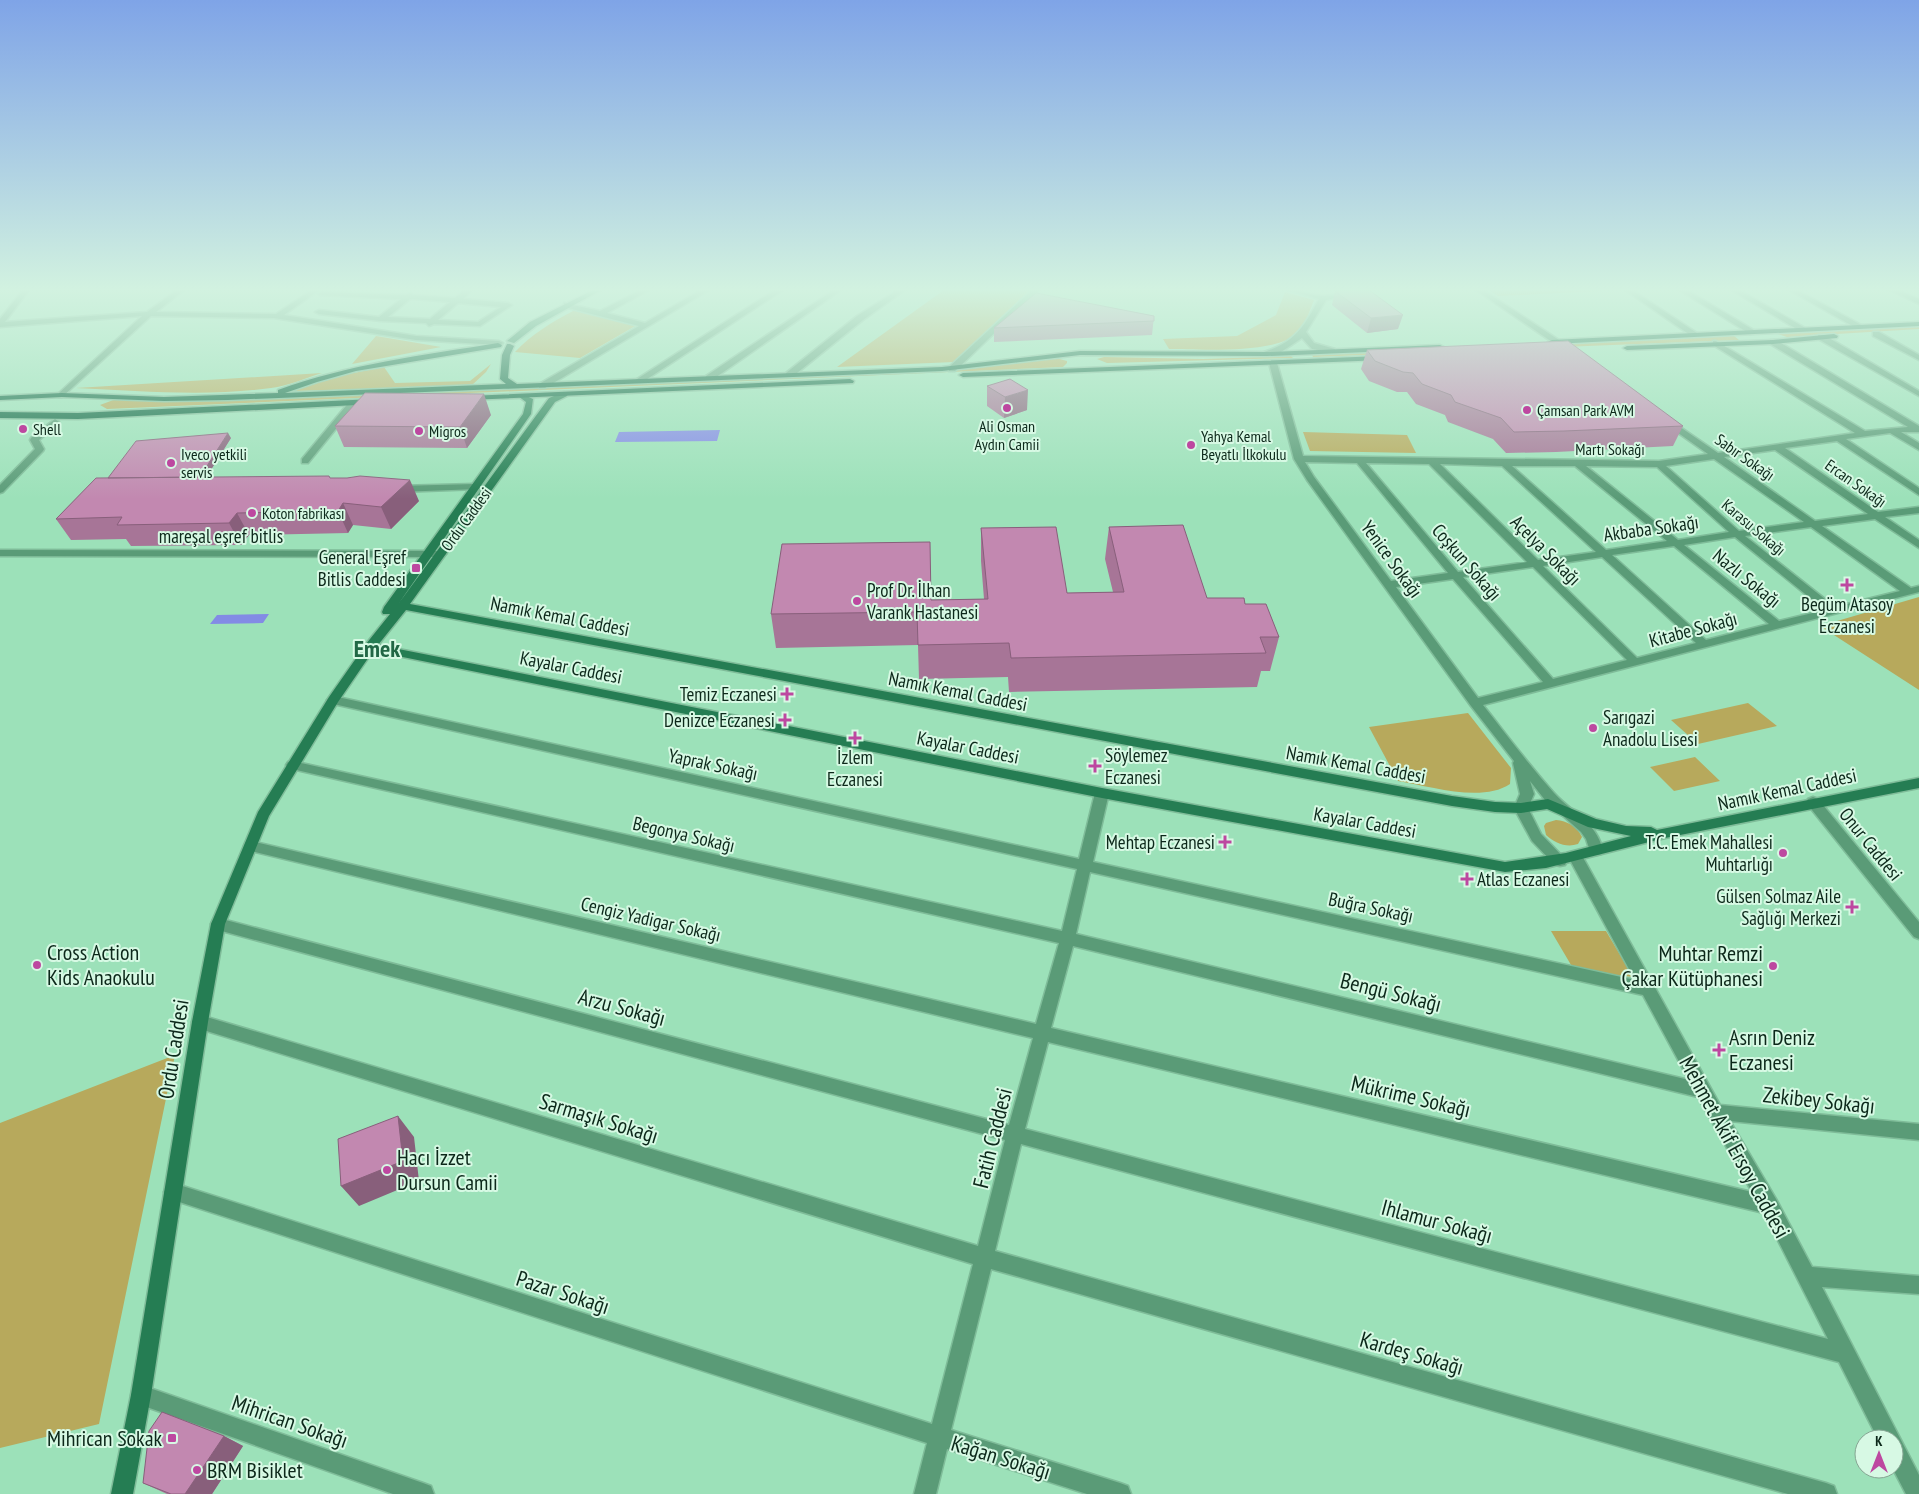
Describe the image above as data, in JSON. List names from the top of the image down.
{
  "streets": {
    "main road": ["Ordu Caddesi", "Namık Kemal Caddesi", "Kayalar Caddesi"],
    "street": [
      "Martı Sokağı",
      "Sabır Sokağı",
      "Ercan Sokağı",
      "Karasu Sokağı",
      "Akbaba Sokağı",
      "mareşal eşref bitlis",
      "Açelya Sokağı",
      "Yenice Sokağı",
      "Coşkun Sokağı",
      "Nazlı Sokağı",
      "Kitabe Sokağı",
      "Yaprak Sokağı",
      "Begonya Sokağı",
      "Onur Caddesi",
      "Buğra Sokağı",
      "Cengiz Yadigar Sokağı",
      "Bengü Sokağı",
      "Arzu Sokağı",
      "Mükrime Sokağı",
      "Zekibey Sokağı",
      "Sarmaşık Sokağı",
      "Fatih Caddesi",
      "Mehmet Akif Ersoy Caddesi",
      "Ihlamur Sokağı",
      "Pazar Sokağı",
      "Kardeş Sokağı",
      "Mihrican Sokağı",
      "Kağan Sokağı"
    ]
  },
  "crossings": [
    ["Martı Sokağı", "Sabır Sokağı"],
    ["Martı Sokağı", "Ercan Sokağı"],
    ["Martı Sokağı", "Karasu Sokağı"],
    ["Martı Sokağı", "Açelya Sokağı"],
    ["Martı Sokağı", "Yenice Sokağı"],
    ["Martı Sokağı", "Coşkun Sokağı"],
    ["Martı Sokağı", "Nazlı Sokağı"],
    ["Sabır Sokağı", "Akbaba Sokağı"],
    ["Sabır Sokağı", "Kitabe Sokağı"],
    ["Ercan Sokağı", "Akbaba Sokağı"],
    ["Ordu Caddesi", "mareşal eşref bitlis"],
    ["Ordu Caddesi", "Namık Kemal Caddesi"],
    ["Ordu Caddesi", "Kayalar Caddesi"],
    ["Ordu Caddesi", "Yaprak Sokağı"],
    ["Ordu Caddesi", "Begonya Sokağı"],
    ["Ordu Caddesi", "Cengiz Yadigar Sokağı"],
    ["Ordu Caddesi", "Arzu Sokağı"],
    ["Ordu Caddesi", "Sarmaşık Sokağı"],
    ["Ordu Caddesi", "Pazar Sokağı"],
    ["Ordu Caddesi", "Mihrican Sokağı"],
    ["Karasu Sokağı", "Akbaba Sokağı"],
    ["Karasu Sokağı", "Kitabe Sokağı"],
    ["Akbaba Sokağı", "Açelya Sokağı"],
    ["Akbaba Sokağı", "Yenice Sokağı"],
    ["Akbaba Sokağı", "Coşkun Sokağı"],
    ["Akbaba Sokağı", "Nazlı Sokağı"],
    ["Açelya Sokağı", "Kitabe Sokağı"],
    ["Yenice Sokağı", "Namık Kemal Caddesi"],
    ["Yenice Sokağı", "Kitabe Sokağı"],
    ["Yenice Sokağı", "Kayalar Caddesi"],
    ["Coşkun Sokağı", "Kitabe Sokağı"],
    ["Nazlı Sokağı", "Kitabe Sokağı"],
    ["Namık Kemal Caddesi", "Kayalar Caddesi"],
    ["Namık Kemal Caddesi", "Onur Caddesi"],
    ["Kayalar Caddesi", "Fatih Caddesi"],
    ["Kayalar Caddesi", "Mehmet Akif Ersoy Caddesi"],
    ["Yaprak Sokağı", "Buğra Sokağı"],
    ["Yaprak Sokağı", "Fatih Caddesi"],
    ["Begonya Sokağı", "Bengü Sokağı"],
    ["Begonya Sokağı", "Fatih Caddesi"],
    ["Buğra Sokağı", "Fatih Caddesi"],
    ["Buğra Sokağı", "Mehmet Akif Ersoy Caddesi"],
    ["Cengiz Yadigar Sokağı", "Mükrime Sokağı"],
    ["Cengiz Yadigar Sokağı", "Fatih Caddesi"],
    ["Bengü Sokağı", "Fatih Caddesi"],
    ["Bengü Sokağı", "Mehmet Akif Ersoy Caddesi"],
    ["Arzu Sokağı", "Fatih Caddesi"],
    ["Arzu Sokağı", "Ihlamur Sokağı"],
    ["Mükrime Sokağı", "Fatih Caddesi"],
    ["Mükrime Sokağı", "Mehmet Akif Ersoy Caddesi"],
    ["Zekibey Sokağı", "Mehmet Akif Ersoy Caddesi"],
    ["Sarmaşık Sokağı", "Fatih Caddesi"],
    ["Sarmaşık Sokağı", "Kardeş Sokağı"],
    ["Fatih Caddesi", "Ihlamur Sokağı"],
    ["Fatih Caddesi", "Pazar Sokağı"],
    ["Fatih Caddesi", "Kardeş Sokağı"],
    ["Fatih Caddesi", "Kağan Sokağı"],
    ["Mehmet Akif Ersoy Caddesi", "Ihlamur Sokağı"],
    ["Pazar Sokağı", "Kağan Sokağı"]
  ],
  "districts": ["Emek"],
  "places": {
    "other": [
      "Ali Osman Aydın Camii",
      "Çamsan Park AVM",
      "Shell",
      "Migros",
      "Yahya Kemal Beyatlı İlkokulu",
      "Iveco yetkili servis",
      "Koton fabrikası",
      "Prof Dr. İlhan Varank Hastanesi",
      "Sarıgazi Anadolu Lisesi",
      "T.C. Emek Mahallesi Muhtarlığı",
      "Cross Action Kids Anaokulu",
      "Muhtar Remzi Çakar Kütüphanesi",
      "Hacı İzzet Dursun Camii",
      "BRM Bisiklet"
    ],
    "transit": ["General Eşref Bitlis Caddesi", "Mihrican Sokak"],
    "health": [
      "Begüm Atasoy Eczanesi",
      "Temiz Eczanesi",
      "Denizce Eczanesi",
      "İzlem Eczanesi",
      "Söylemez Eczanesi",
      "Mehtap Eczanesi",
      "Atlas Eczanesi",
      "Gülsen Solmaz Aile Sağlığı Merkezi",
      "Asrın Deniz Eczanesi"
    ]
  },
  "north": "top"
}
